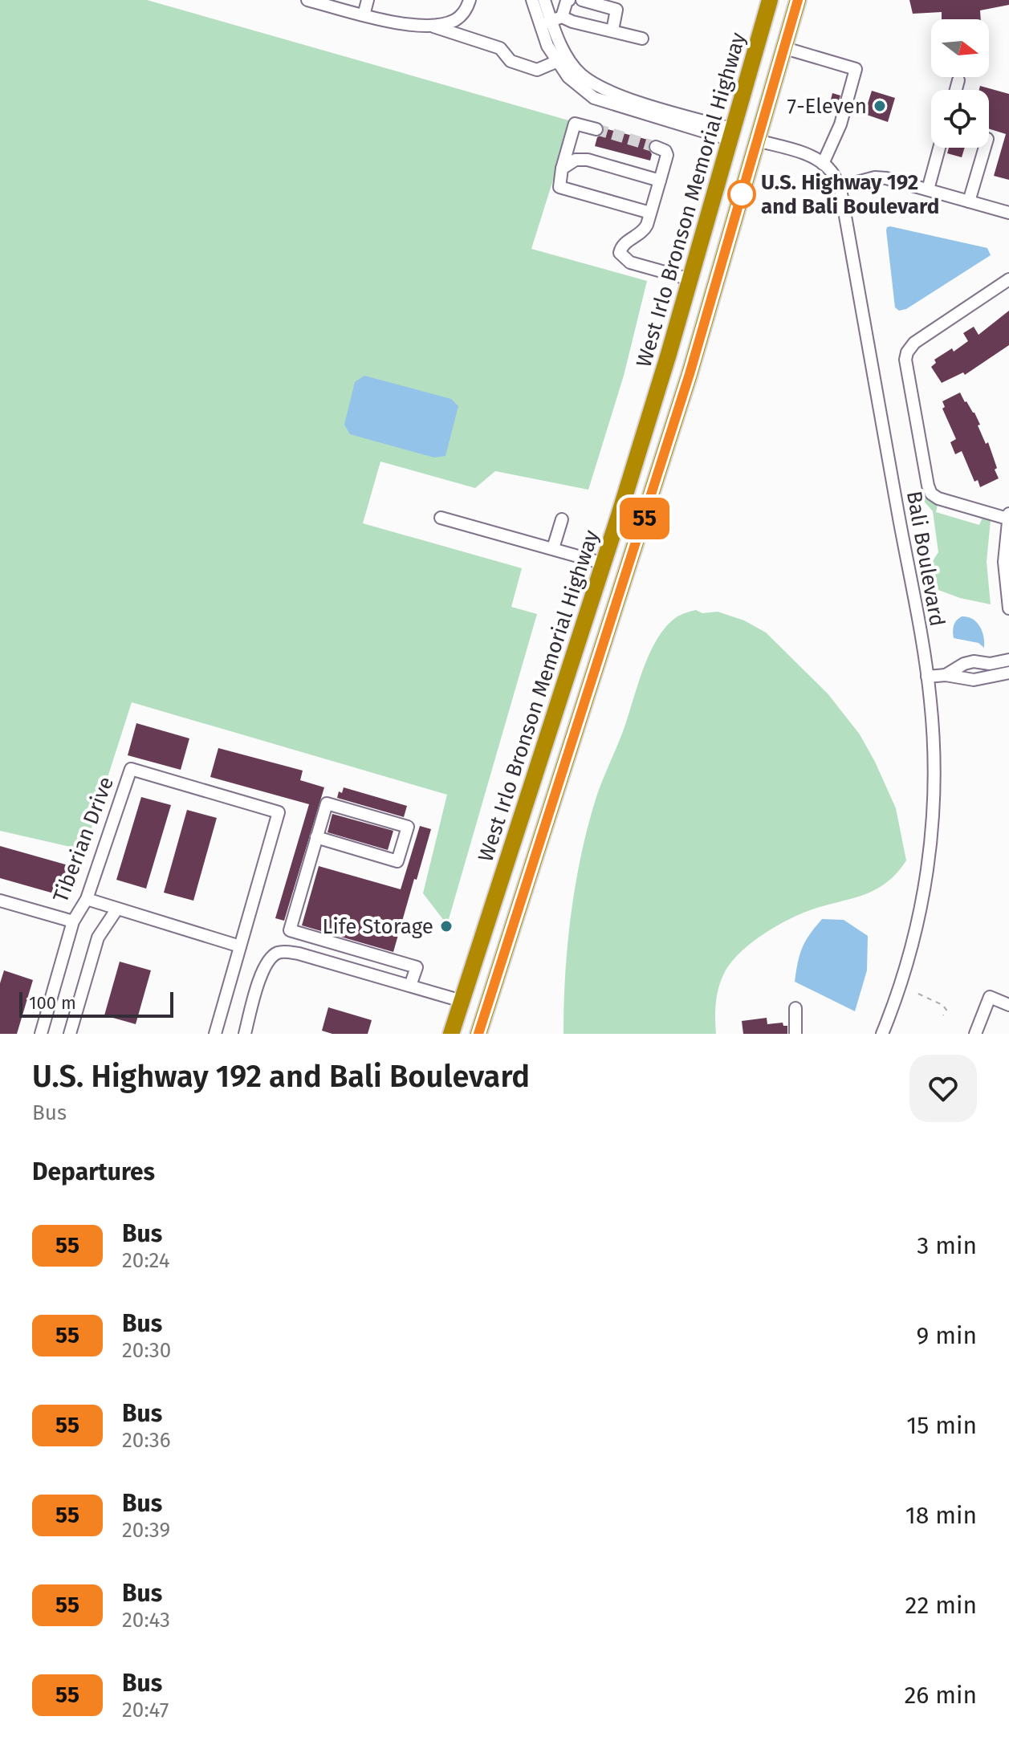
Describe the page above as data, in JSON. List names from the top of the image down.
{
  "streets": {
    "highway": ["West Irlo Bronson Memorial Highway"],
    "street": ["Bali Boulevard", "Tiberian Drive"]
  },
  "places": ["7-Eleven", "U.S. Highway 192 and Bali Boulevard", "Life Storage"],
  "lines": ["bus line 55"],
  "scale_bar": "100 m",
  "north": "right",
  "page": {
    "on_map": "55",
    "scale": "100 m",
    "heading": [
      ["U.S. Highway 192 and Bali Boulevard", "Bus"],
      "Departures"
    ],
    "list": [
      {
        "mark": "55",
        "name": "Bus",
        "note": "20:24",
        "value": "3 min"
      },
      {
        "mark": "55",
        "name": "Bus",
        "note": "20:30",
        "value": "9 min"
      },
      {
        "mark": "55",
        "name": "Bus",
        "note": "20:36",
        "value": "15 min"
      },
      {
        "mark": "55",
        "name": "Bus",
        "note": "20:39",
        "value": "18 min"
      },
      {
        "mark": "55",
        "name": "Bus",
        "note": "20:43",
        "value": "22 min"
      },
      {
        "mark": "55",
        "name": "Bus",
        "note": "20:47",
        "value": "26 min"
      }
    ]
  }
}
